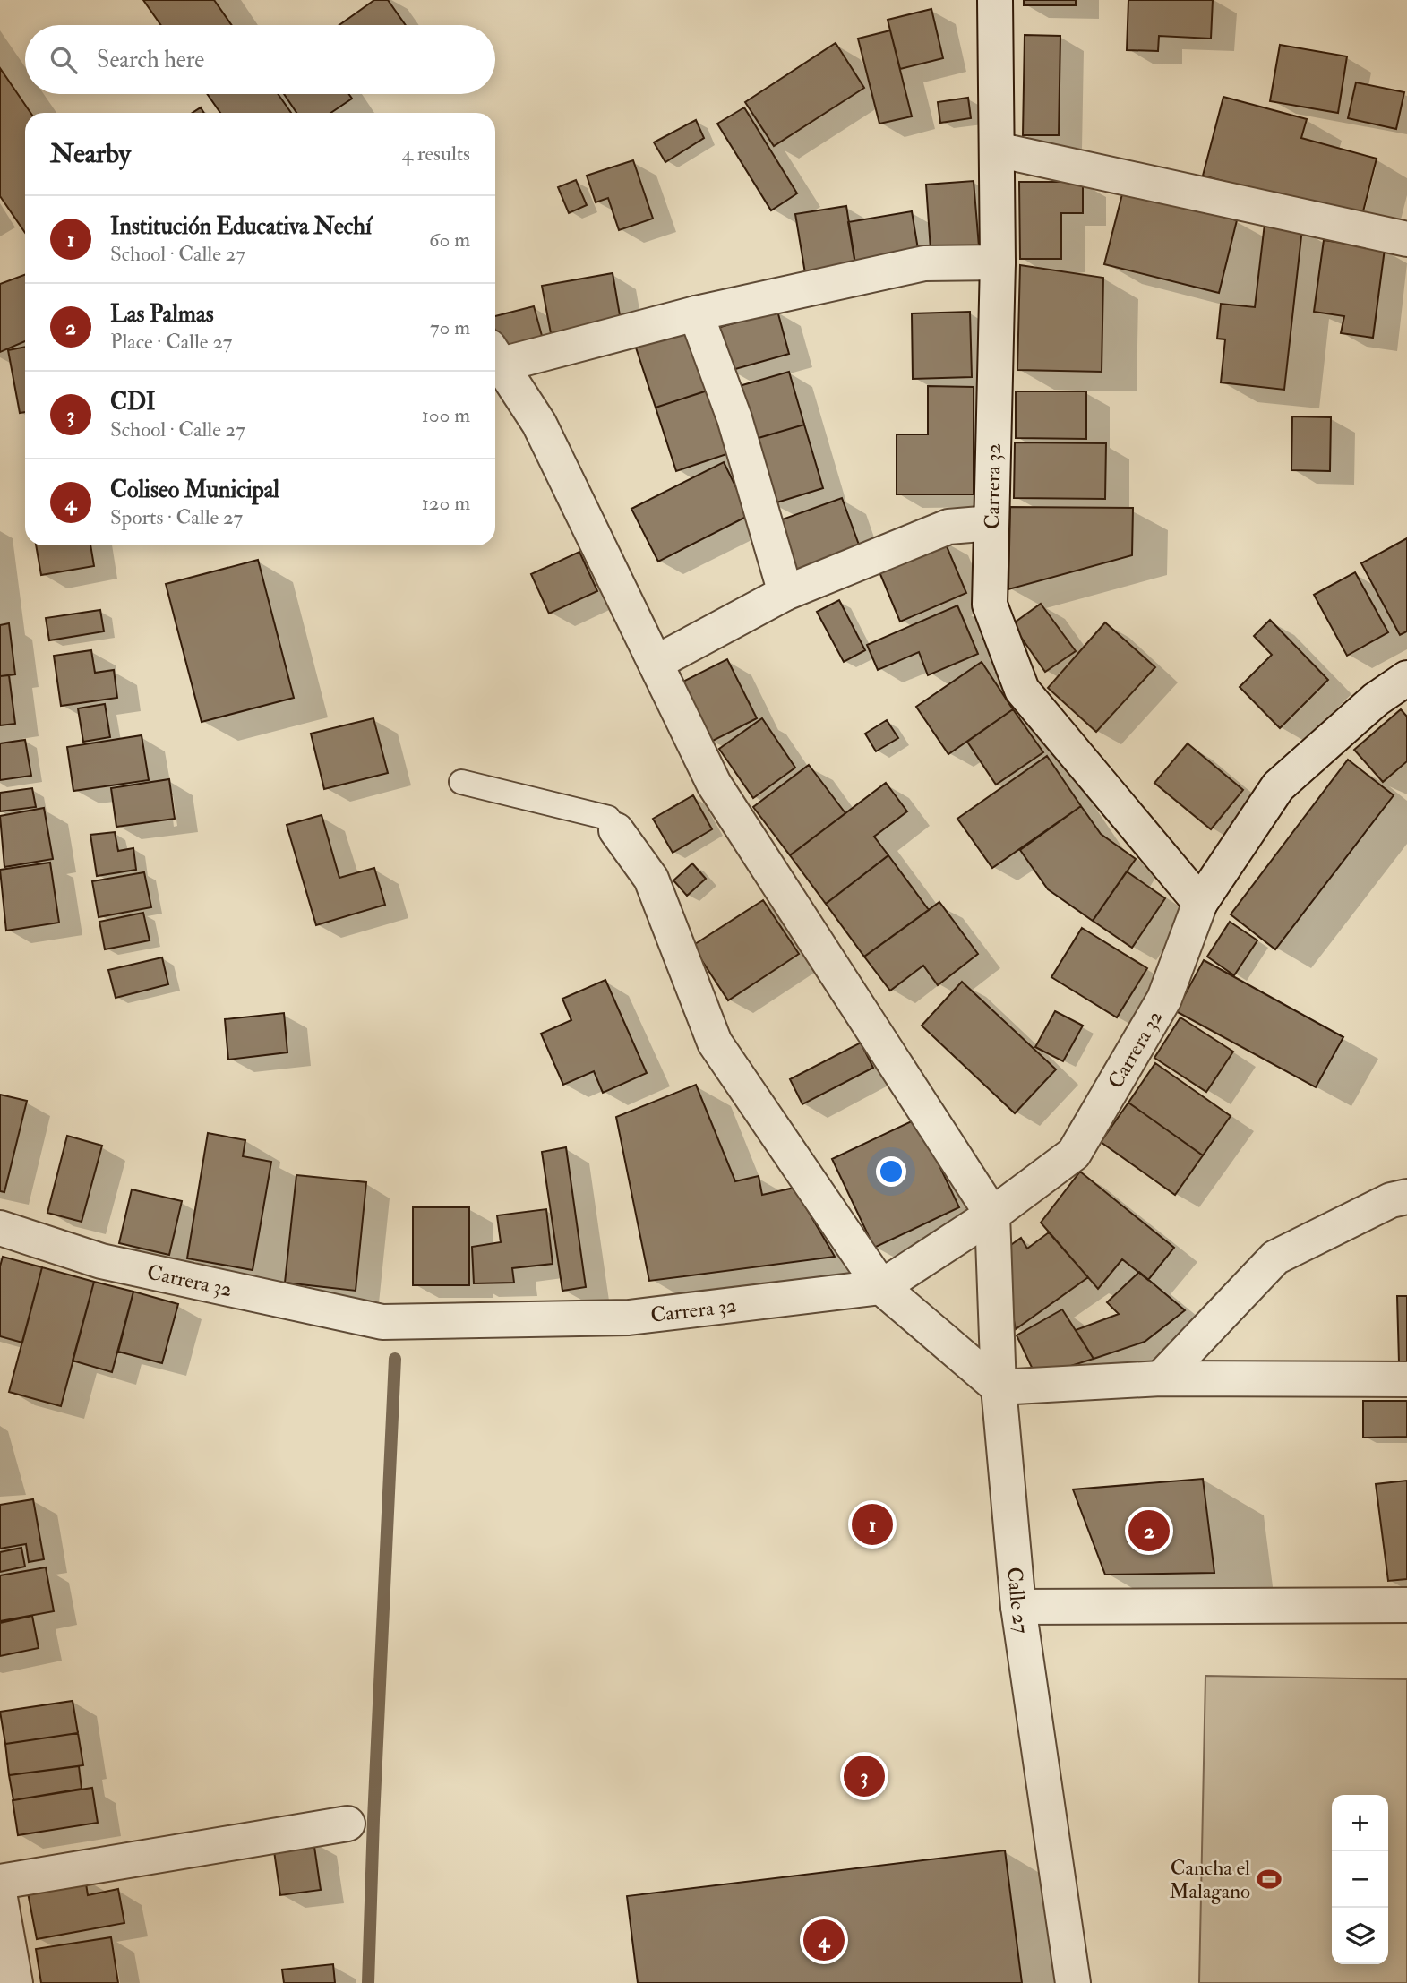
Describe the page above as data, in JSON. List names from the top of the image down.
{
  "streets": {
    "street": ["Carrera 32", "Calle 27"]
  },
  "crossings": [
    ["Carrera 32", "Calle 27"]
  ],
  "places": {
    "sports": ["Cancha el Malagano"]
  },
  "page": {
    "search": "Search here",
    "heading": ["Nearby", "4 results"],
    "list": [
      {
        "mark": "1",
        "name": "Institución Educativa Nechí",
        "note": "School · Calle 27",
        "value": "60 m"
      },
      {
        "mark": "2",
        "name": "Las Palmas",
        "note": "Place · Calle 27",
        "value": "70 m"
      },
      {
        "mark": "3",
        "name": "CDI",
        "note": "School · Calle 27",
        "value": "100 m"
      },
      {
        "mark": "4",
        "name": "Coliseo Municipal",
        "note": "Sports · Calle 27",
        "value": "120 m"
      }
    ],
    "pins": [
      "1",
      "2",
      "3",
      "4"
    ],
    "map_buttons": ["+", "−"]
  }
}
